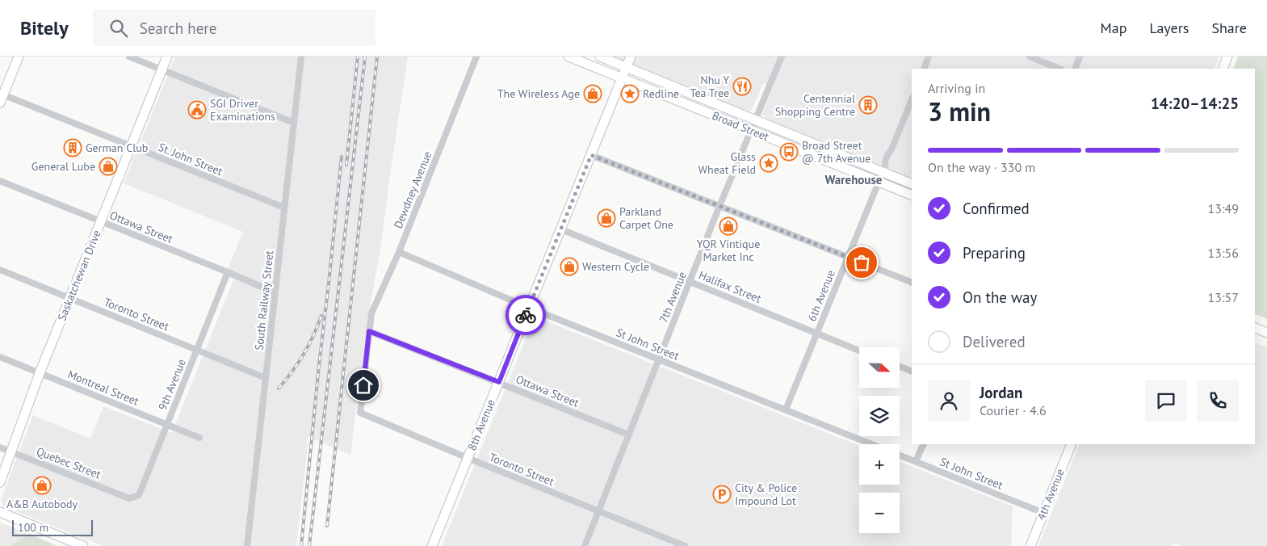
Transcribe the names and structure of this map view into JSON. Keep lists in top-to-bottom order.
{
  "streets": {
    "main road": [
      "Broad Street",
      "Saskatchewan Drive",
      "8th Avenue",
      "4th Avenue"
    ],
    "street": [
      "St. John Street",
      "Dewdney Avenue",
      "Ottawa Street",
      "Halifax Street",
      "6th Avenue",
      "7th Avenue",
      "South Railway Street",
      "Toronto Street",
      "St John Street",
      "9th Avenue",
      "Montreal Street",
      "Quebec Street"
    ]
  },
  "crossings": [
    ["Broad Street", "6th Avenue"],
    ["Broad Street", "7th Avenue"],
    ["Broad Street", "8th Avenue"],
    ["St. John Street", "Saskatchewan Drive"],
    ["St. John Street", "South Railway Street"],
    ["Dewdney Avenue", "Ottawa Street"],
    ["Dewdney Avenue", "Toronto Street"],
    ["Dewdney Avenue", "St John Street"],
    ["Ottawa Street", "Saskatchewan Drive"],
    ["Ottawa Street", "7th Avenue"],
    ["Ottawa Street", "South Railway Street"],
    ["Ottawa Street", "Toronto Street"],
    ["Ottawa Street", "9th Avenue"],
    ["Ottawa Street", "8th Avenue"],
    ["Saskatchewan Drive", "Toronto Street"],
    ["Saskatchewan Drive", "Montreal Street"],
    ["Saskatchewan Drive", "Quebec Street"],
    ["Halifax Street", "6th Avenue"],
    ["Halifax Street", "7th Avenue"],
    ["Halifax Street", "8th Avenue"],
    ["6th Avenue", "St John Street"],
    ["7th Avenue", "Toronto Street"],
    ["7th Avenue", "St John Street"],
    ["South Railway Street", "Toronto Street"],
    ["Toronto Street", "9th Avenue"],
    ["Toronto Street", "8th Avenue"],
    ["St John Street", "8th Avenue"],
    ["St John Street", "4th Avenue"],
    ["9th Avenue", "Montreal Street"],
    ["9th Avenue", "Quebec Street"]
  ],
  "districts": ["Warehouse"],
  "places": {
    "restaurant": ["Nhu Y Tea Tree"],
    "shop": [
      "The Wireless Age",
      "General Lube",
      "Parkland Carpet One",
      "YQR Vintique Market Inc",
      "Western Cycle",
      "A&B Autobody"
    ],
    "place": ["Redline", "Glass Wheat Field"],
    "building": ["Centennial Shopping Centre", "German Club"],
    "public building": ["SGI Driver Examinations"],
    "bus stop": ["Broad Street @ 7th Avenue"],
    "parking": ["City & Police Impound Lot"]
  },
  "scale_bar": "100 m",
  "north": "right",
  "page": {
    "header": "Bitely",
    "search": "Search here",
    "nav": ["Map", "Layers", "Share"],
    "heading": ["3 min", "Arriving in", "14:20–14:25"],
    "panel": ["Jordan", "Courier · 4.6"],
    "bar": "On the way · 330 m",
    "list": [
      ["Confirmed", "13:49"],
      ["Preparing", "13:56"],
      ["On the way", "13:57"],
      "Delivered"
    ],
    "map_buttons": ["+", "−"],
    "scale": "100 m"
  }
}
